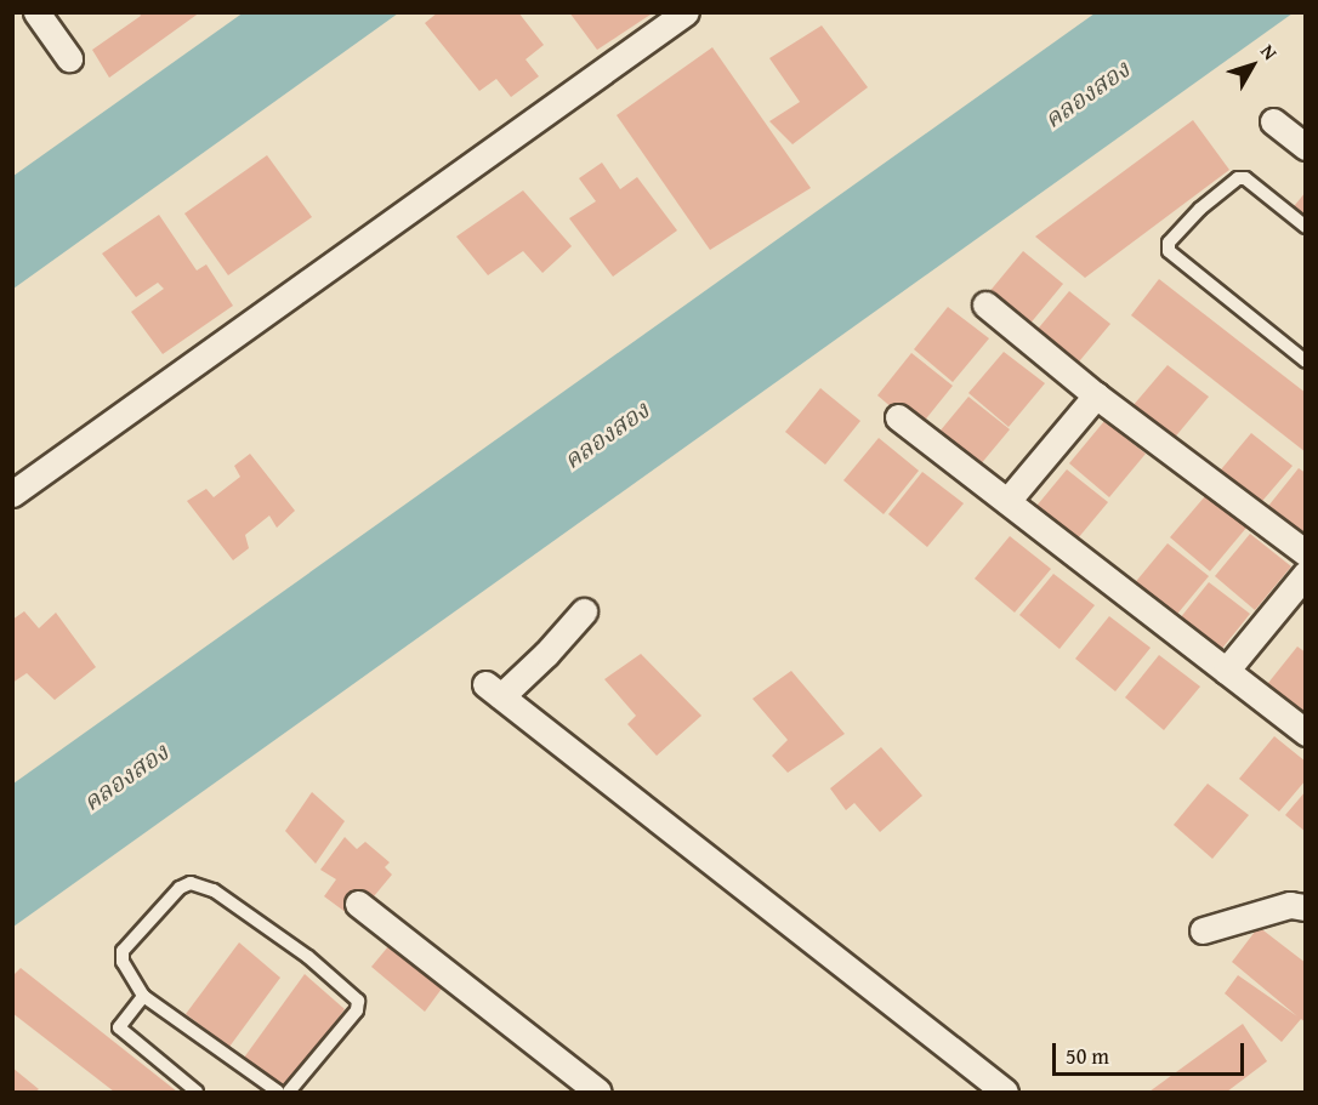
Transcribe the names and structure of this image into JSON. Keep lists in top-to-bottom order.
{
  "water": ["คลองสอง"],
  "scale_bar": "50 m",
  "north": "top right"
}
